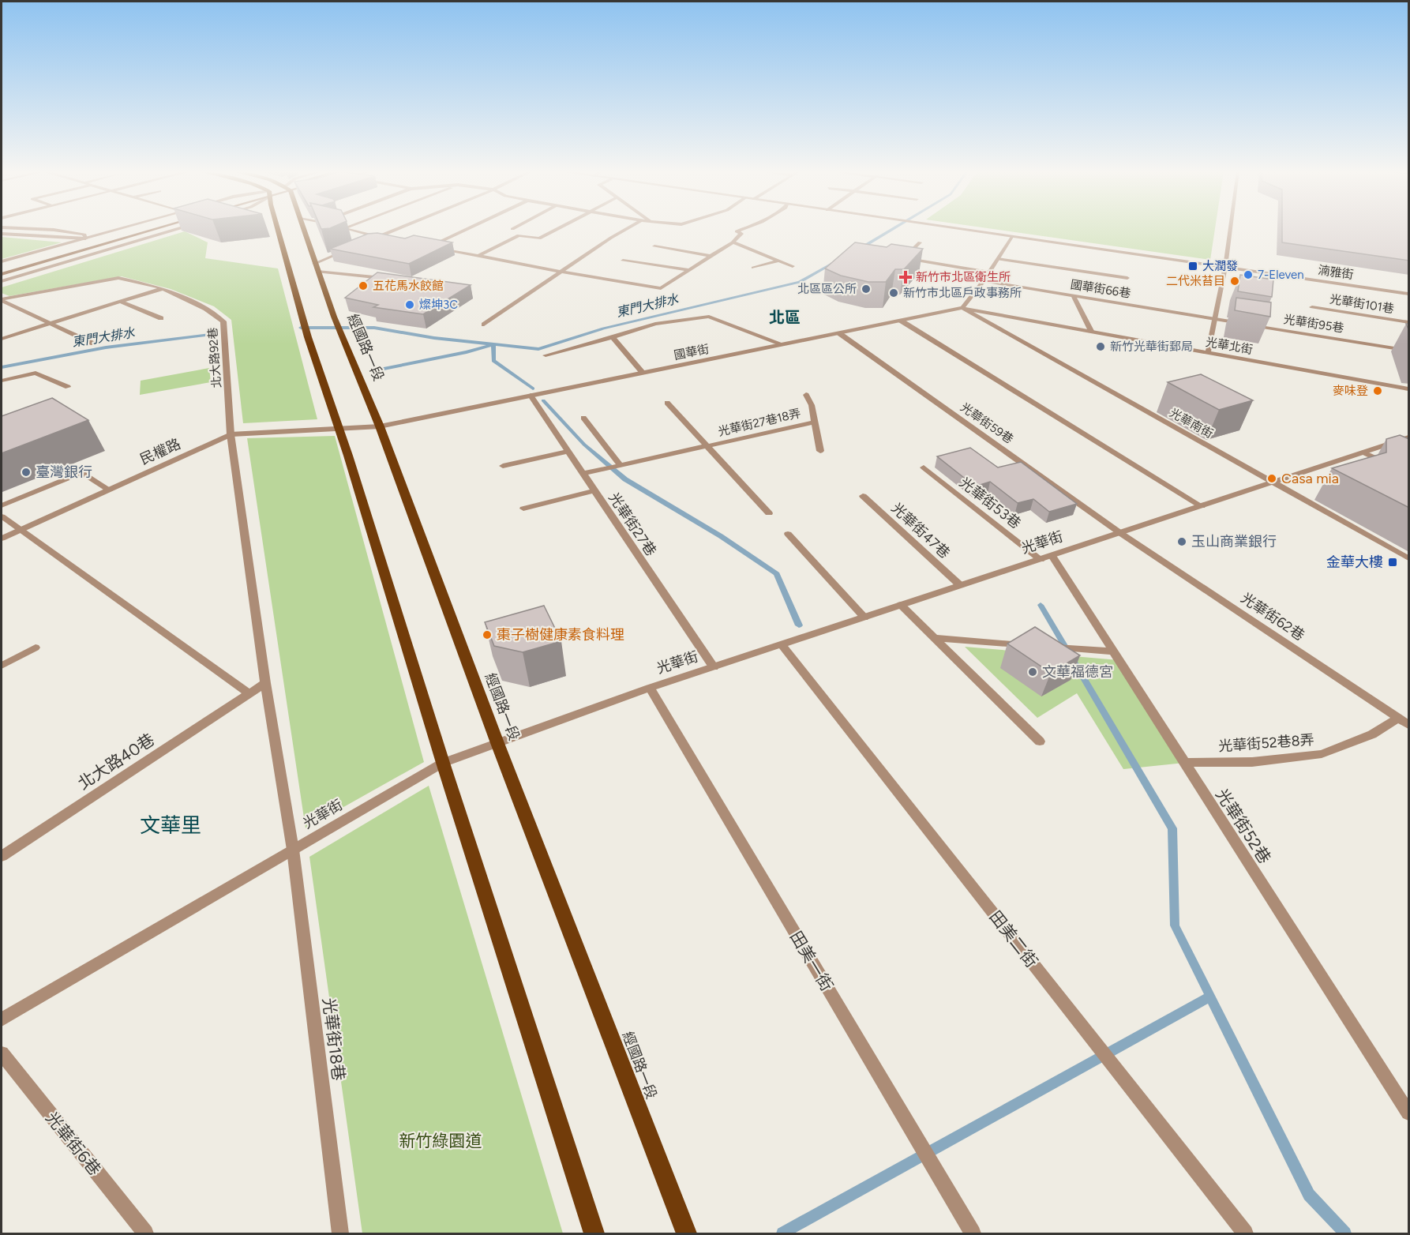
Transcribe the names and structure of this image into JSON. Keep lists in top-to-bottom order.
{
  "streets": {
    "main road": ["經國路一段"],
    "street": [
      "湳雅街",
      "國華街66巷",
      "光華街101巷",
      "光華街95巷",
      "光華北街",
      "國華街",
      "北大路92巷",
      "光華街27巷18弄",
      "光華街59巷",
      "光華南街",
      "民權路",
      "光華街53巷",
      "光華街27巷",
      "光華街47巷",
      "光華街",
      "光華街62巷",
      "光華街52巷8弄",
      "北大路40巷",
      "光華街52巷",
      "田美二街",
      "田美一街",
      "光華街18巷",
      "光華街6巷"
    ]
  },
  "crossings": [
    ["國華街66巷", "光華街95巷"],
    ["光華北街", "國華街"],
    ["光華北街", "光華南街"],
    ["經國路一段", "國華街"],
    ["經國路一段", "光華街"],
    ["國華街", "光華街59巷"],
    ["國華街", "光華南街"],
    ["國華街", "民權路"],
    ["國華街", "光華街27巷"],
    ["北大路92巷", "民權路"],
    ["北大路92巷", "光華街18巷"],
    ["光華街27巷18弄", "光華街27巷"],
    ["光華街59巷", "光華街"],
    ["光華街59巷", "光華街62巷"],
    ["光華南街", "光華街"],
    ["民權路", "光華街18巷"],
    ["光華街53巷", "光華街"],
    ["光華街53巷", "光華街52巷"],
    ["光華街27巷", "光華街"],
    ["光華街47巷", "光華街"],
    ["光華街", "光華街62巷"],
    ["光華街", "光華街52巷"],
    ["光華街", "田美二街"],
    ["光華街", "田美一街"],
    ["光華街", "光華街18巷"],
    ["光華街62巷", "光華街52巷8弄"],
    ["光華街52巷8弄", "光華街52巷"],
    ["北大路40巷", "光華街18巷"]
  ],
  "districts": ["北區", "文華里"],
  "water": ["東門大排水"],
  "parks": ["新竹綠園道"],
  "places": {
    "transit": ["大潤發", "金華大樓"],
    "other": [
      "7-Eleven",
      "二代米苔目",
      "五花馬水餃館",
      "北區區公所",
      "新竹市北區戶政事務所",
      "燦坤3C",
      "新竹光華街郵局",
      "麥味登",
      "臺灣銀行",
      "Casa mia",
      "玉山商業銀行",
      "棗子樹健康素食料理",
      "文華福德宮"
    ],
    "health": ["新竹市北區衛生所"]
  }
}
